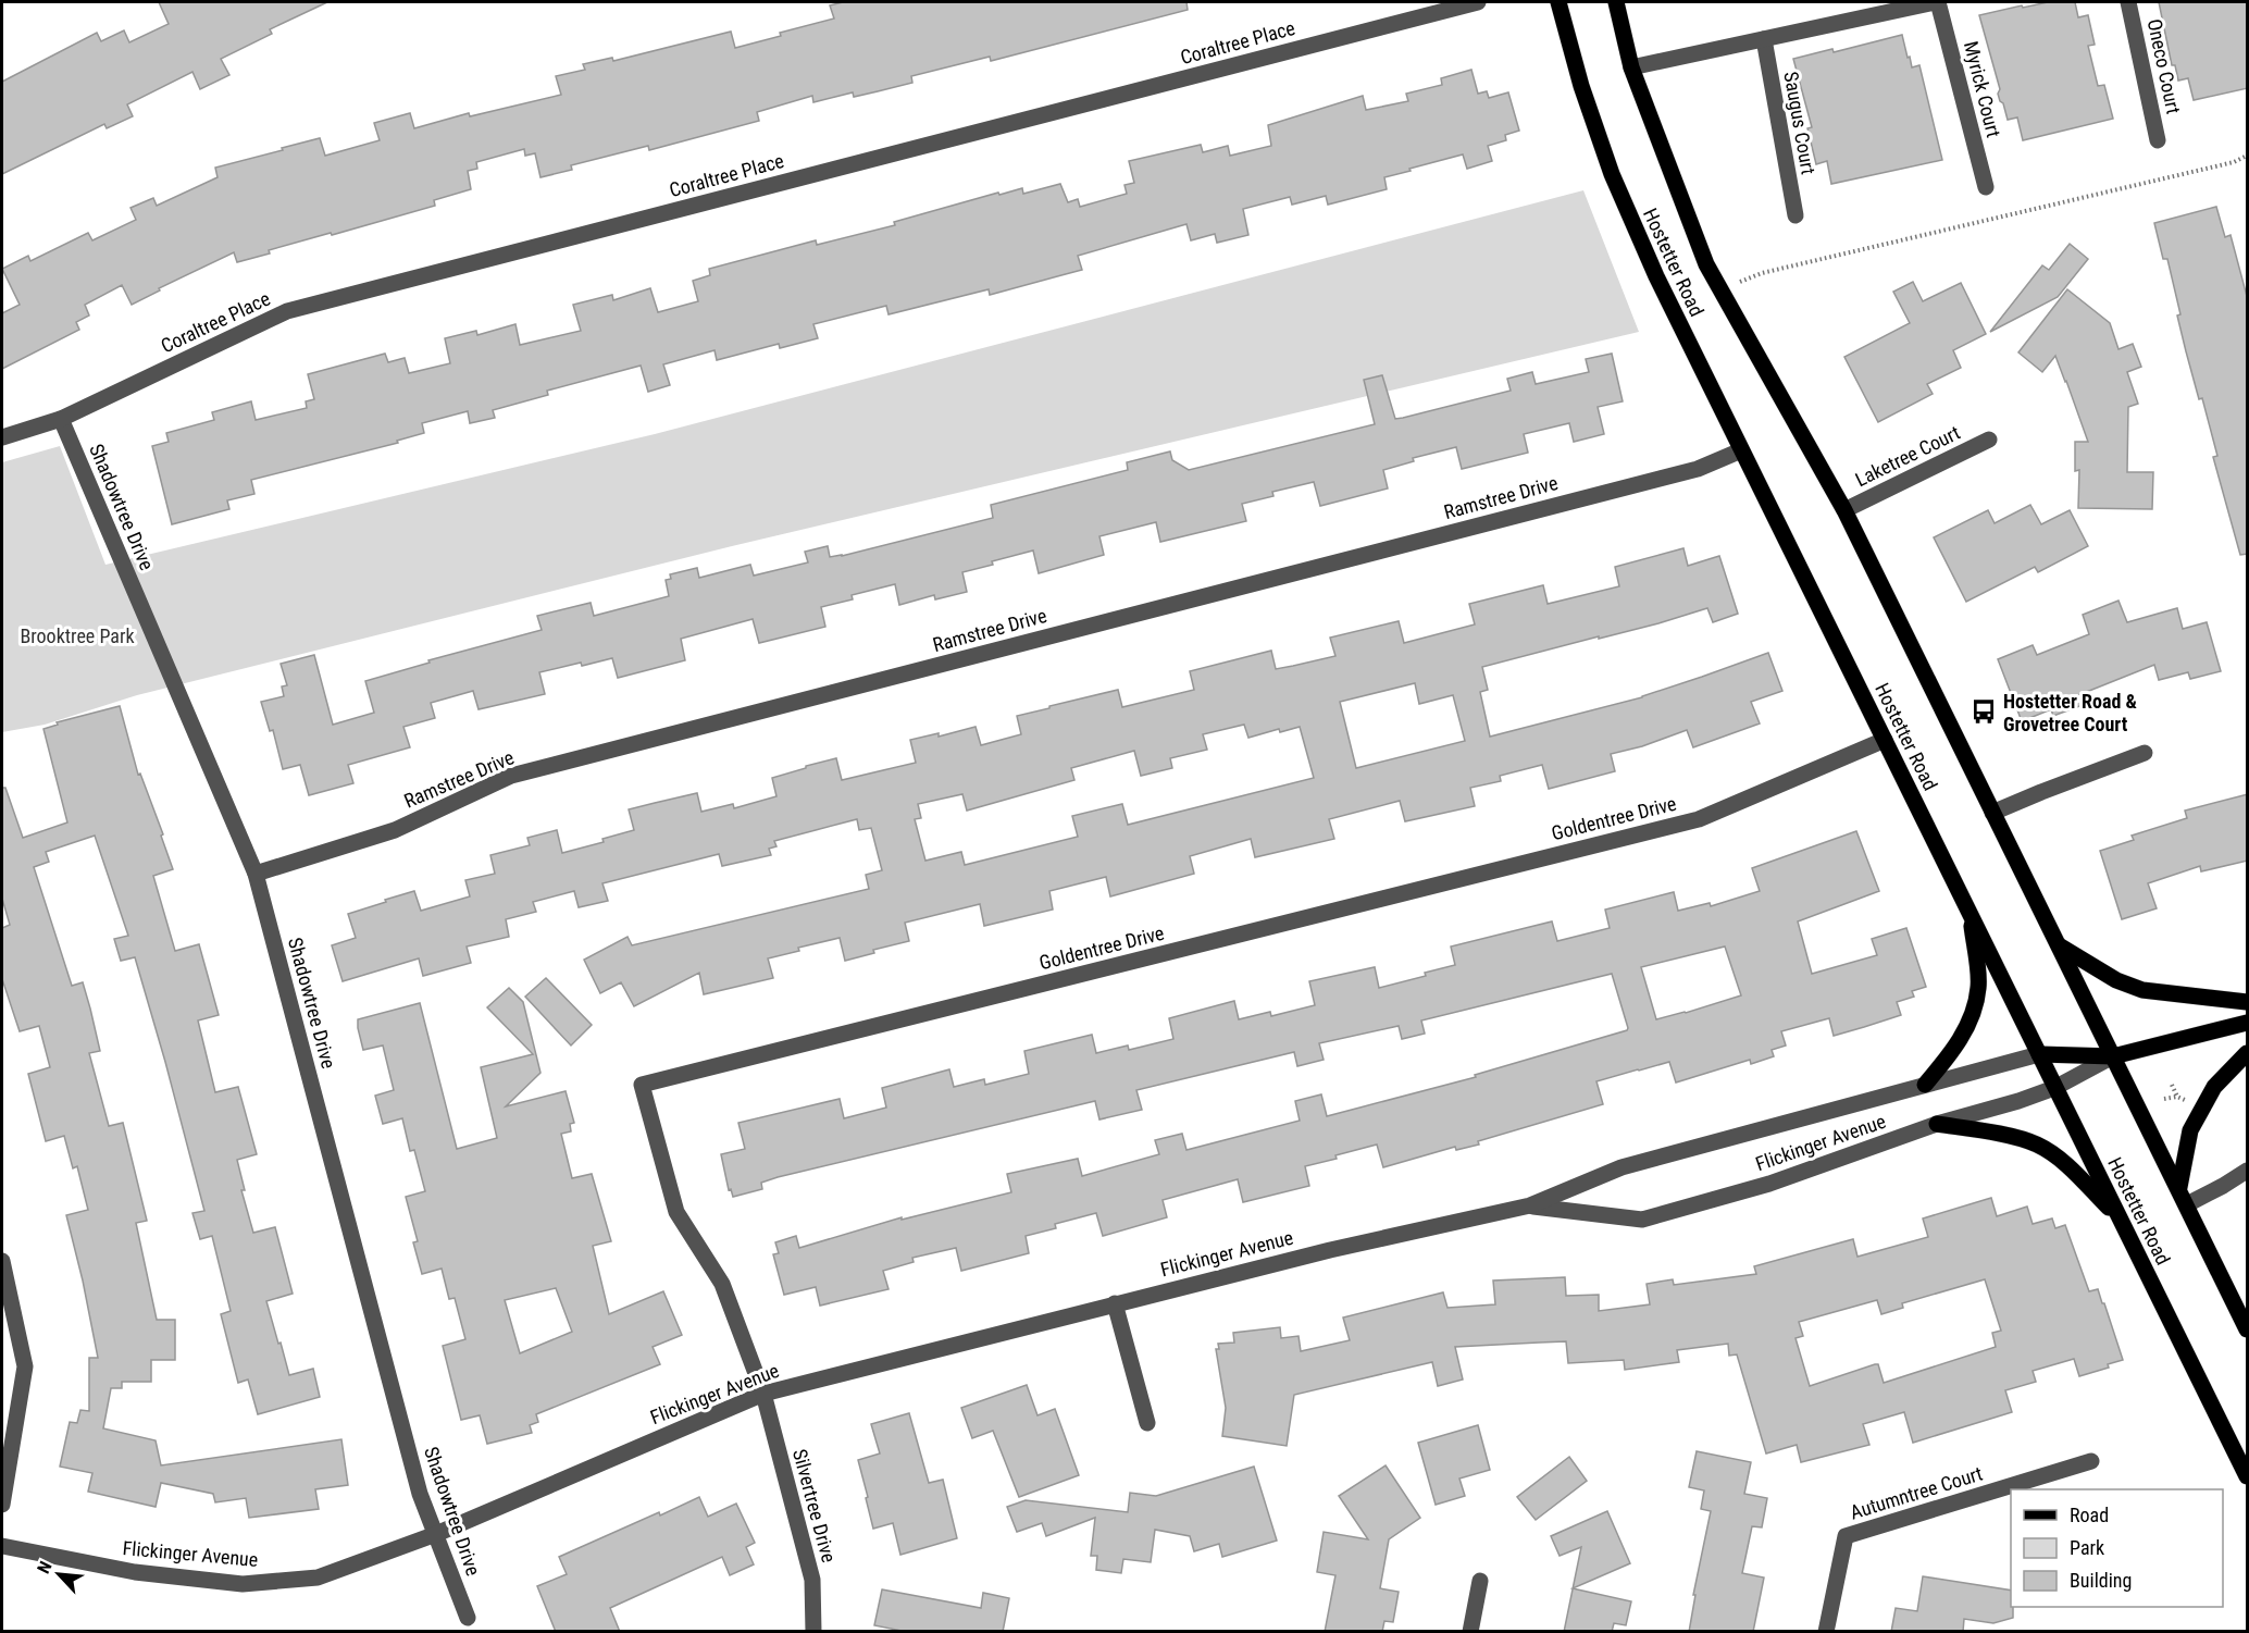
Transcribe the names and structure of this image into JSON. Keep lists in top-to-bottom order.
{
  "streets": {
    "main road": ["Hostetter Road", "Flickinger Avenue"],
    "street": [
      "Coraltree Place",
      "Oneco Court",
      "Myrick Court",
      "Saugus Court",
      "Laketree Court",
      "Ramstree Drive",
      "Shadowtree Drive",
      "Goldentree Drive",
      "Autumntree Court",
      "Silvertree Drive"
    ]
  },
  "crossings": [
    ["Coraltree Place", "Shadowtree Drive"],
    ["Hostetter Road", "Laketree Court"],
    ["Hostetter Road", "Ramstree Drive"],
    ["Hostetter Road", "Goldentree Drive"],
    ["Hostetter Road", "Flickinger Avenue"],
    ["Ramstree Drive", "Shadowtree Drive"],
    ["Shadowtree Drive", "Flickinger Avenue"],
    ["Goldentree Drive", "Flickinger Avenue"],
    ["Goldentree Drive", "Silvertree Drive"],
    ["Flickinger Avenue", "Silvertree Drive"]
  ],
  "parks": ["Brooktree Park"],
  "places": {
    "bus stop": ["Hostetter Road & Grovetree Court"]
  },
  "legend": ["Road", "Park", "Building"],
  "north": "top left"
}
